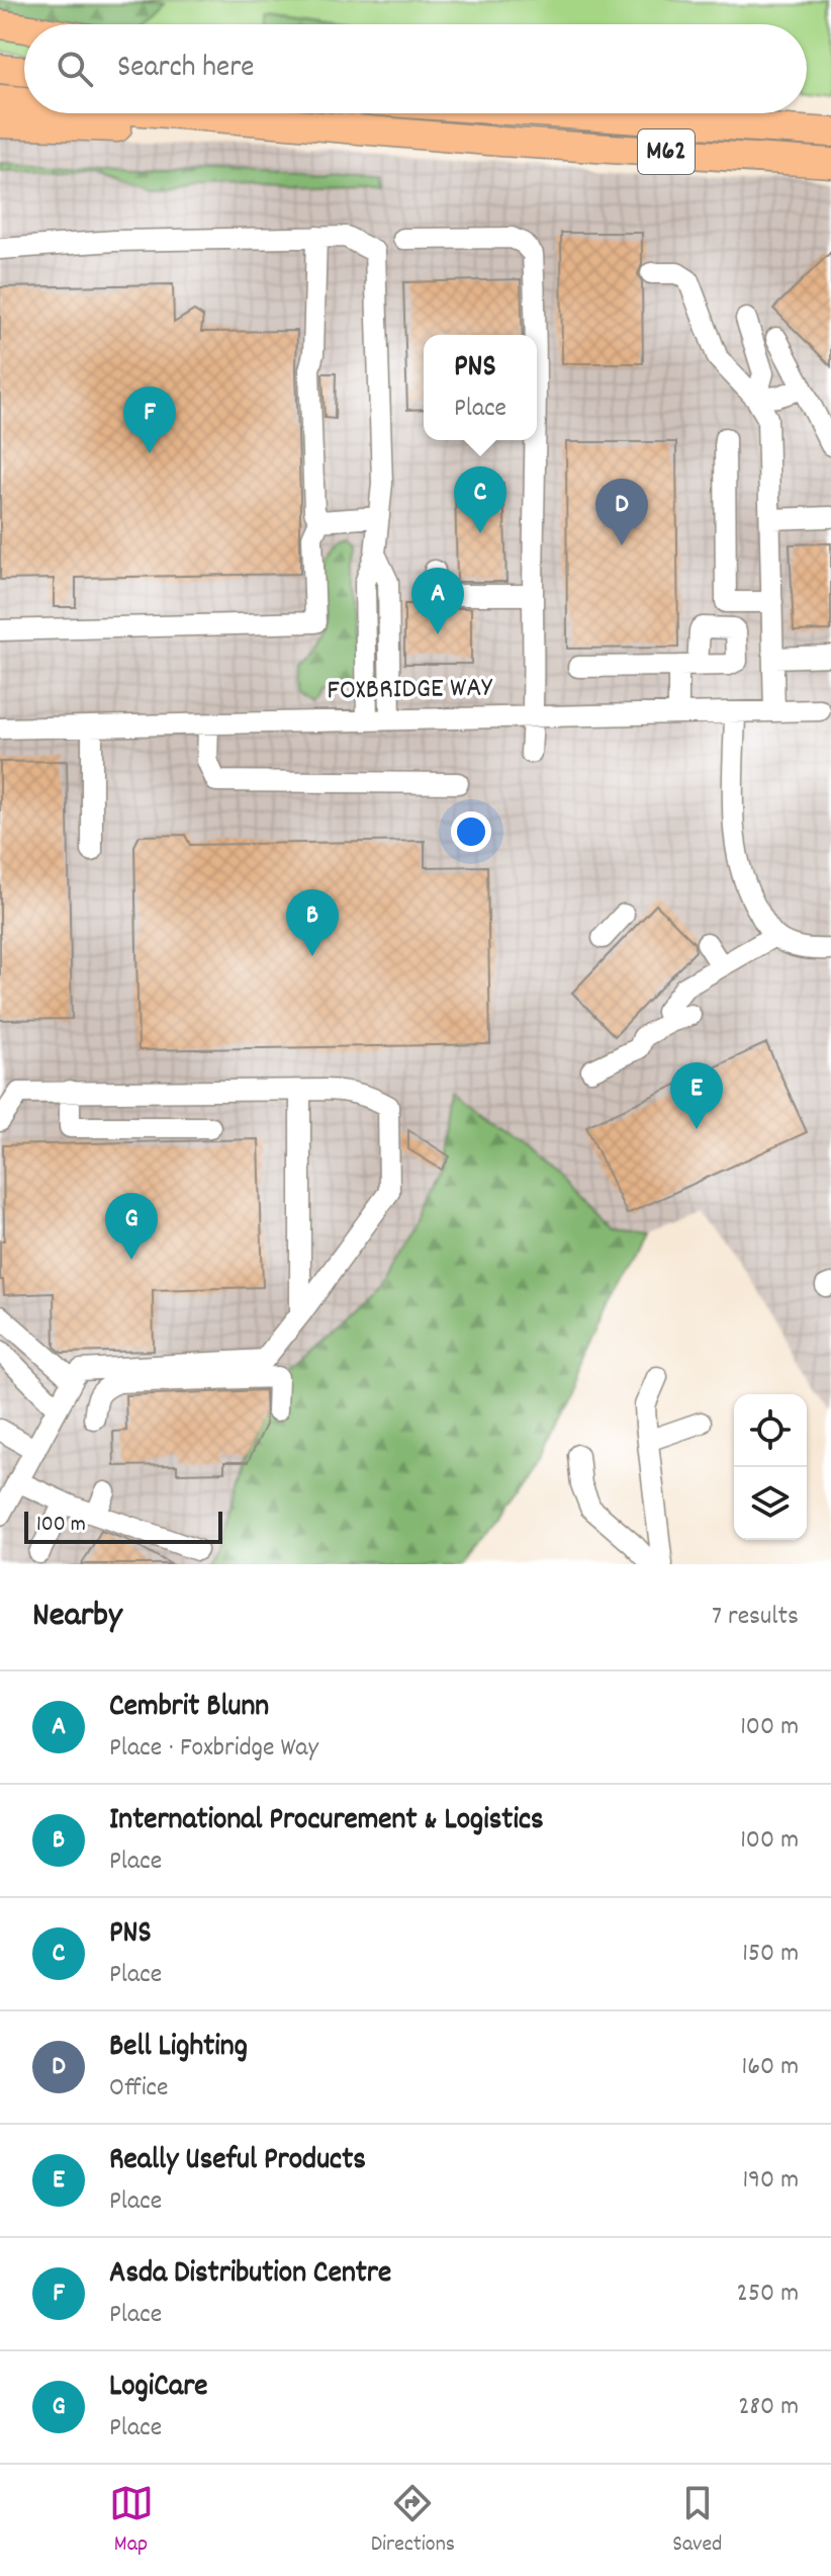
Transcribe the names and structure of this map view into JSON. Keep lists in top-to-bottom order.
{
  "streets": {
    "highway": ["M62"],
    "street": ["FOXBRIDGE WAY"]
  },
  "scale_bar": "100 m",
  "page": {
    "search": "Search here",
    "popup": ["PNS", "Place"],
    "pins": [
      "F",
      "C",
      "D",
      "A",
      "B",
      "E",
      "G"
    ],
    "scale": "100 m",
    "heading": ["Nearby", "7 results"],
    "list": [
      {
        "mark": "A",
        "name": "Cembrit Blunn",
        "note": "Place · Foxbridge Way",
        "value": "100 m"
      },
      {
        "mark": "B",
        "name": "International Procurement & Logistics",
        "note": "Place",
        "value": "100 m"
      },
      {
        "mark": "C",
        "name": "PNS",
        "note": "Place",
        "value": "150 m"
      },
      {
        "mark": "D",
        "name": "Bell Lighting",
        "note": "Office",
        "value": "160 m"
      },
      {
        "mark": "E",
        "name": "Really Useful Products",
        "note": "Place",
        "value": "190 m"
      },
      {
        "mark": "F",
        "name": "Asda Distribution Centre",
        "note": "Place",
        "value": "250 m"
      },
      {
        "mark": "G",
        "name": "LogiCare",
        "note": "Place",
        "value": "280 m"
      }
    ],
    "nav": ["Map", "Directions", "Saved"]
  }
}
